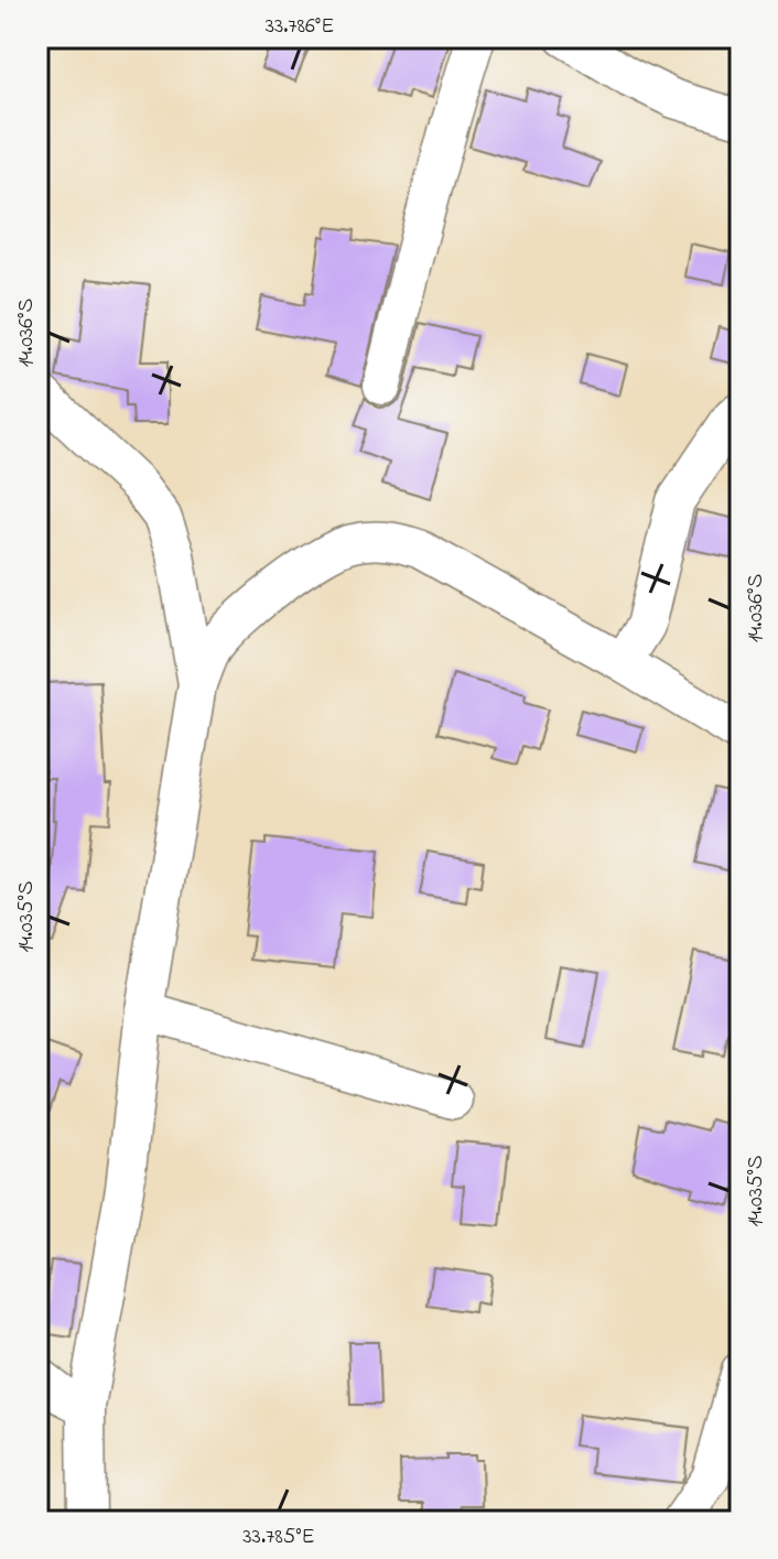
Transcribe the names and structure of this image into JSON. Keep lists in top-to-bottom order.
{
  "coordinates": [
    "33.786°E",
    "14.036°S",
    "14.035°S",
    "33.785°E"
  ]
}
